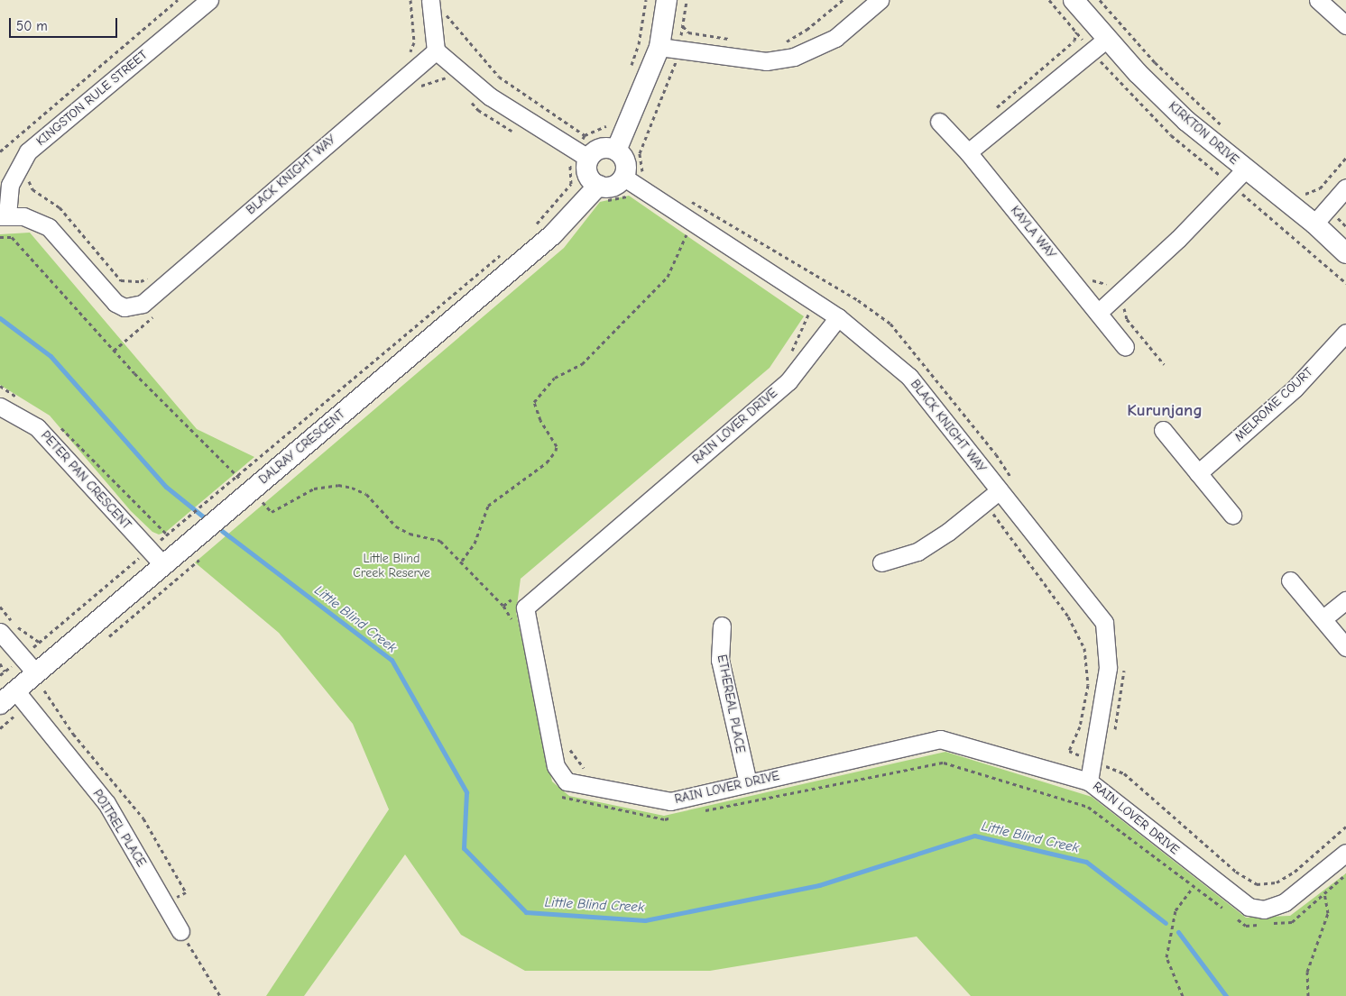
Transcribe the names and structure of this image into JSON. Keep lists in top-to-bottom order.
{
  "streets": {
    "street": [
      "KINGSTON RULE STREET",
      "KIRKTON DRIVE",
      "BLACK KNIGHT WAY",
      "KAYLA WAY",
      "MELROME COURT",
      "RAIN LOVER DRIVE",
      "DALRAY CRESCENT",
      "PETER PAN CRESCENT",
      "ETHEREAL PLACE",
      "POITREL PLACE"
    ]
  },
  "crossings": [
    ["KINGSTON RULE STREET", "BLACK KNIGHT WAY"],
    ["BLACK KNIGHT WAY", "RAIN LOVER DRIVE"],
    ["RAIN LOVER DRIVE", "ETHEREAL PLACE"],
    ["DALRAY CRESCENT", "PETER PAN CRESCENT"],
    ["DALRAY CRESCENT", "POITREL PLACE"]
  ],
  "districts": ["Kurunjang"],
  "water": ["Little Blind Creek"],
  "parks": ["Little Blind Creek Reserve"],
  "scale_bar": "50 m"
}
